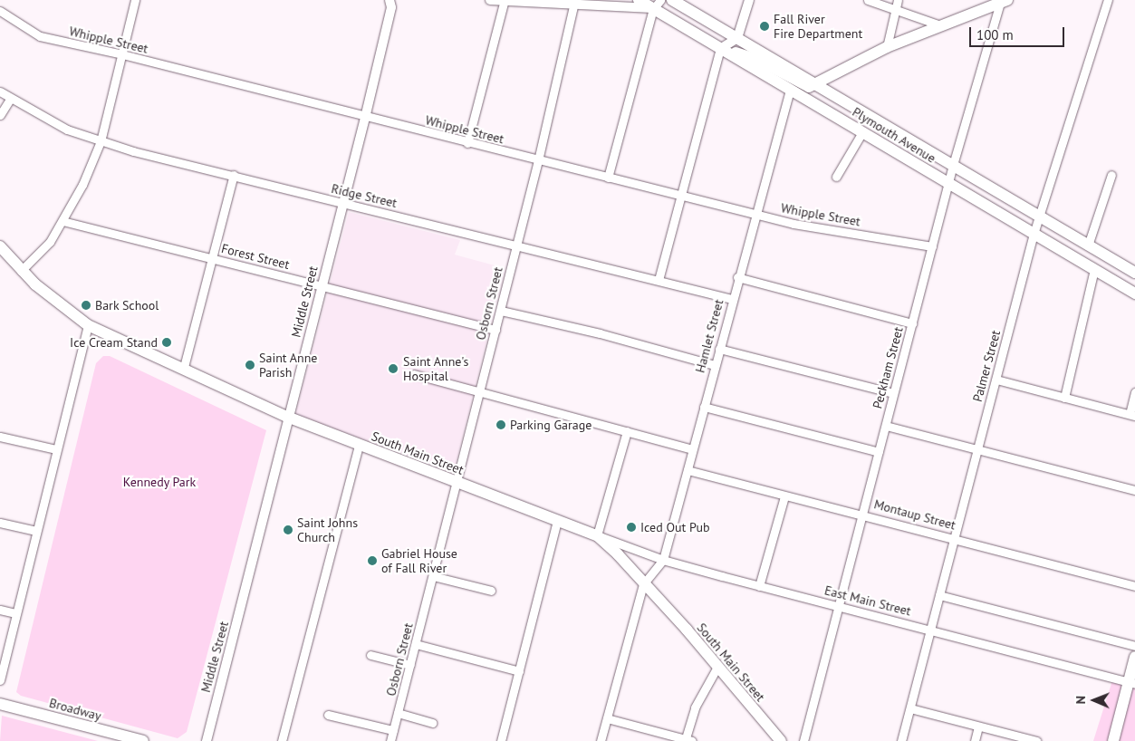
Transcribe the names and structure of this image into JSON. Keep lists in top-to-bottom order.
{
  "streets": {
    "main road": ["Plymouth Avenue", "South Main Street", "Broadway"],
    "street": [
      "Whipple Street",
      "Ridge Street",
      "Forest Street",
      "Middle Street",
      "Osborn Street",
      "Hamlet Street",
      "Palmer Street",
      "Peckham Street",
      "Montaup Street",
      "East Main Street"
    ]
  },
  "crossings": [
    ["Whipple Street", "Middle Street"],
    ["Whipple Street", "Osborn Street"],
    ["Whipple Street", "Hamlet Street"],
    ["Whipple Street", "Peckham Street"],
    ["Plymouth Avenue", "Hamlet Street"],
    ["Plymouth Avenue", "Palmer Street"],
    ["Plymouth Avenue", "Peckham Street"],
    ["Ridge Street", "Middle Street"],
    ["Ridge Street", "Osborn Street"],
    ["Ridge Street", "Hamlet Street"],
    ["Forest Street", "Middle Street"],
    ["Forest Street", "Osborn Street"],
    ["Middle Street", "South Main Street"],
    ["Osborn Street", "South Main Street"],
    ["Hamlet Street", "South Main Street"],
    ["Hamlet Street", "Montaup Street"],
    ["Hamlet Street", "East Main Street"],
    ["Palmer Street", "Montaup Street"],
    ["Palmer Street", "East Main Street"],
    ["Peckham Street", "Montaup Street"],
    ["Peckham Street", "East Main Street"],
    ["South Main Street", "East Main Street"]
  ],
  "parks": ["Kennedy Park"],
  "places": [
    "Fall River Fire Department",
    "Bark School",
    "Ice Cream Stand",
    "Saint Anne Parish",
    "Saint Anne's Hospital",
    "Parking Garage",
    "Iced Out Pub",
    "Saint Johns Church",
    "Gabriel House of Fall River"
  ],
  "scale_bar": "100 m",
  "north": "left"
}
